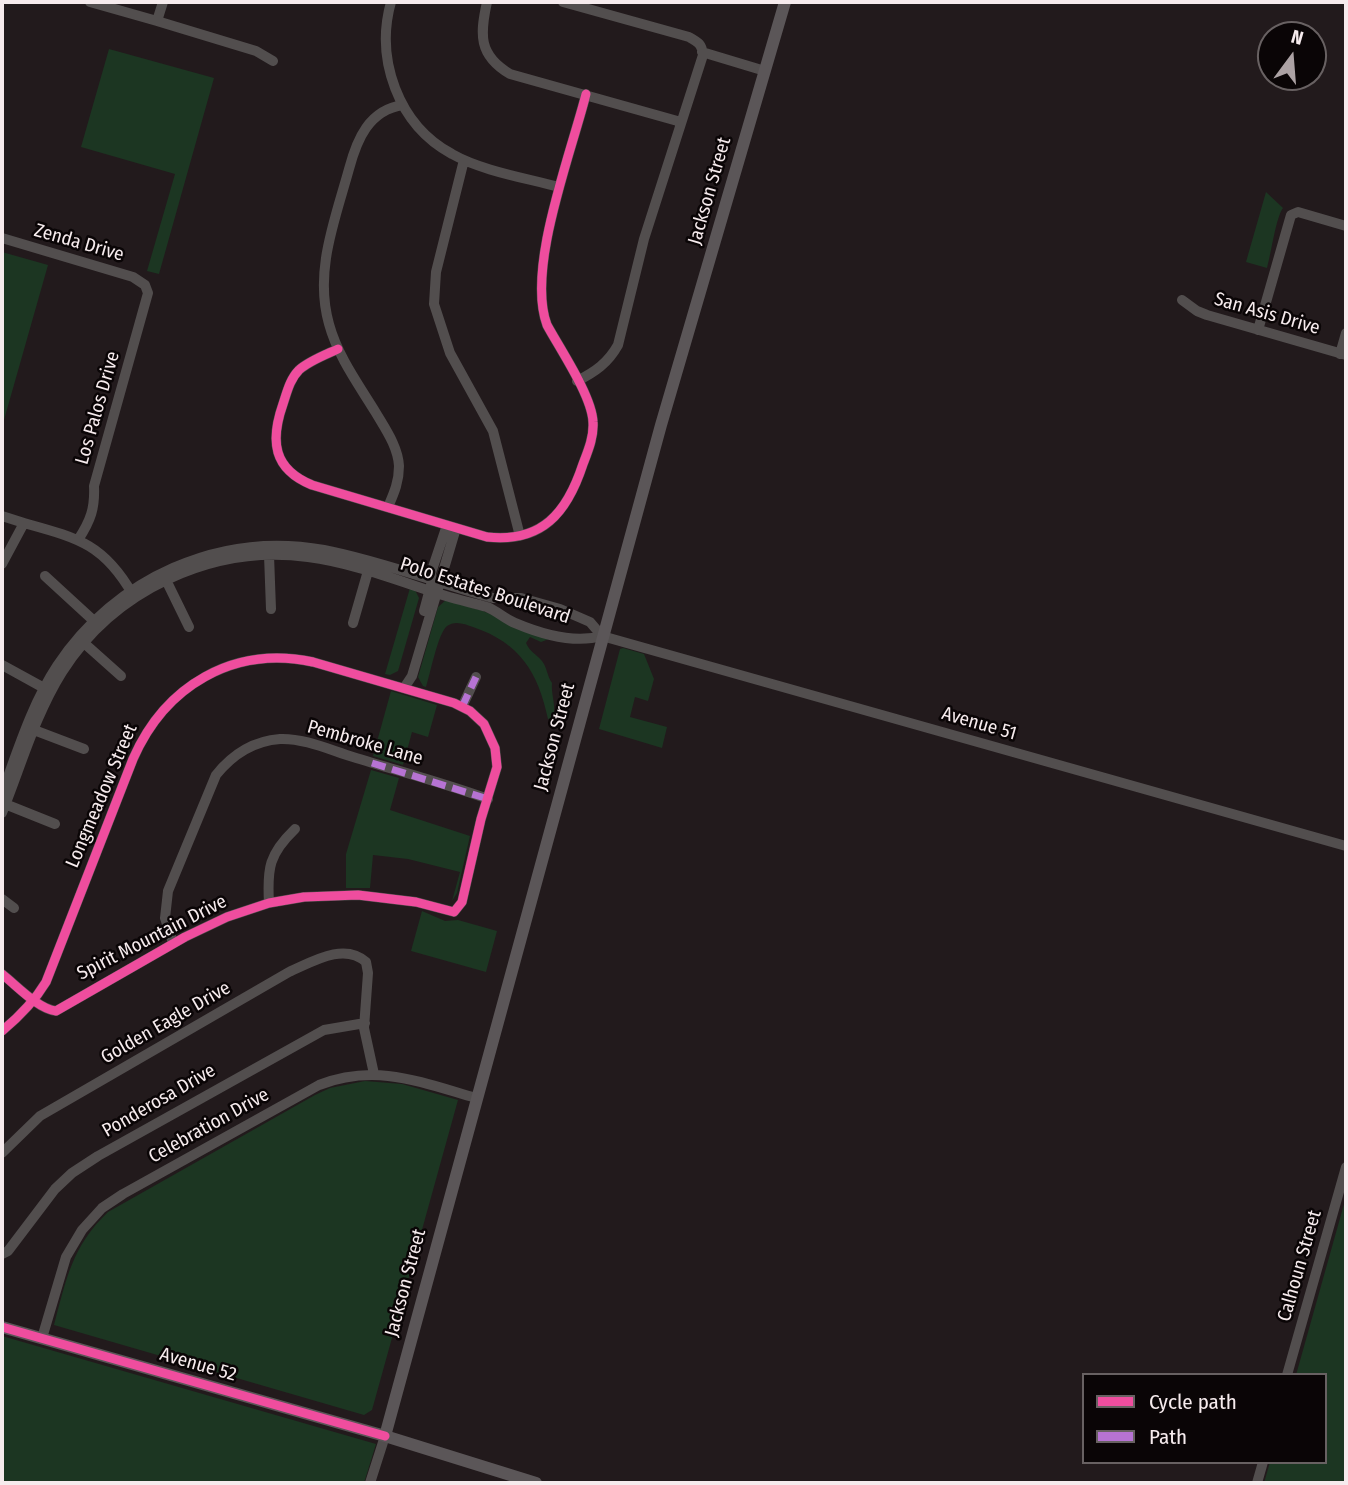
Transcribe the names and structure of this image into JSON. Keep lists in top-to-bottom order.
{
  "streets": {
    "main road": ["Jackson Street", "Avenue 52"],
    "street": [
      "Zenda Drive",
      "San Asis Drive",
      "Los Palos Drive",
      "Polo Estates Boulevard",
      "Avenue 51",
      "Pembroke Lane",
      "Longmeadow Street",
      "Spirit Mountain Drive",
      "Golden Eagle Drive",
      "Ponderosa Drive",
      "Celebration Drive",
      "Calhoun Street"
    ]
  },
  "crossings": [
    ["Jackson Street", "Polo Estates Boulevard"],
    ["Jackson Street", "Avenue 51"],
    ["Jackson Street", "Celebration Drive"],
    ["Jackson Street", "Avenue 52"],
    ["Zenda Drive", "Los Palos Drive"],
    ["Polo Estates Boulevard", "Avenue 51"],
    ["Pembroke Lane", "Spirit Mountain Drive"],
    ["Longmeadow Street", "Spirit Mountain Drive"],
    ["Golden Eagle Drive", "Ponderosa Drive"],
    ["Celebration Drive", "Avenue 52"]
  ],
  "legend": ["Cycle path", "Path"],
  "north": "top"
}
